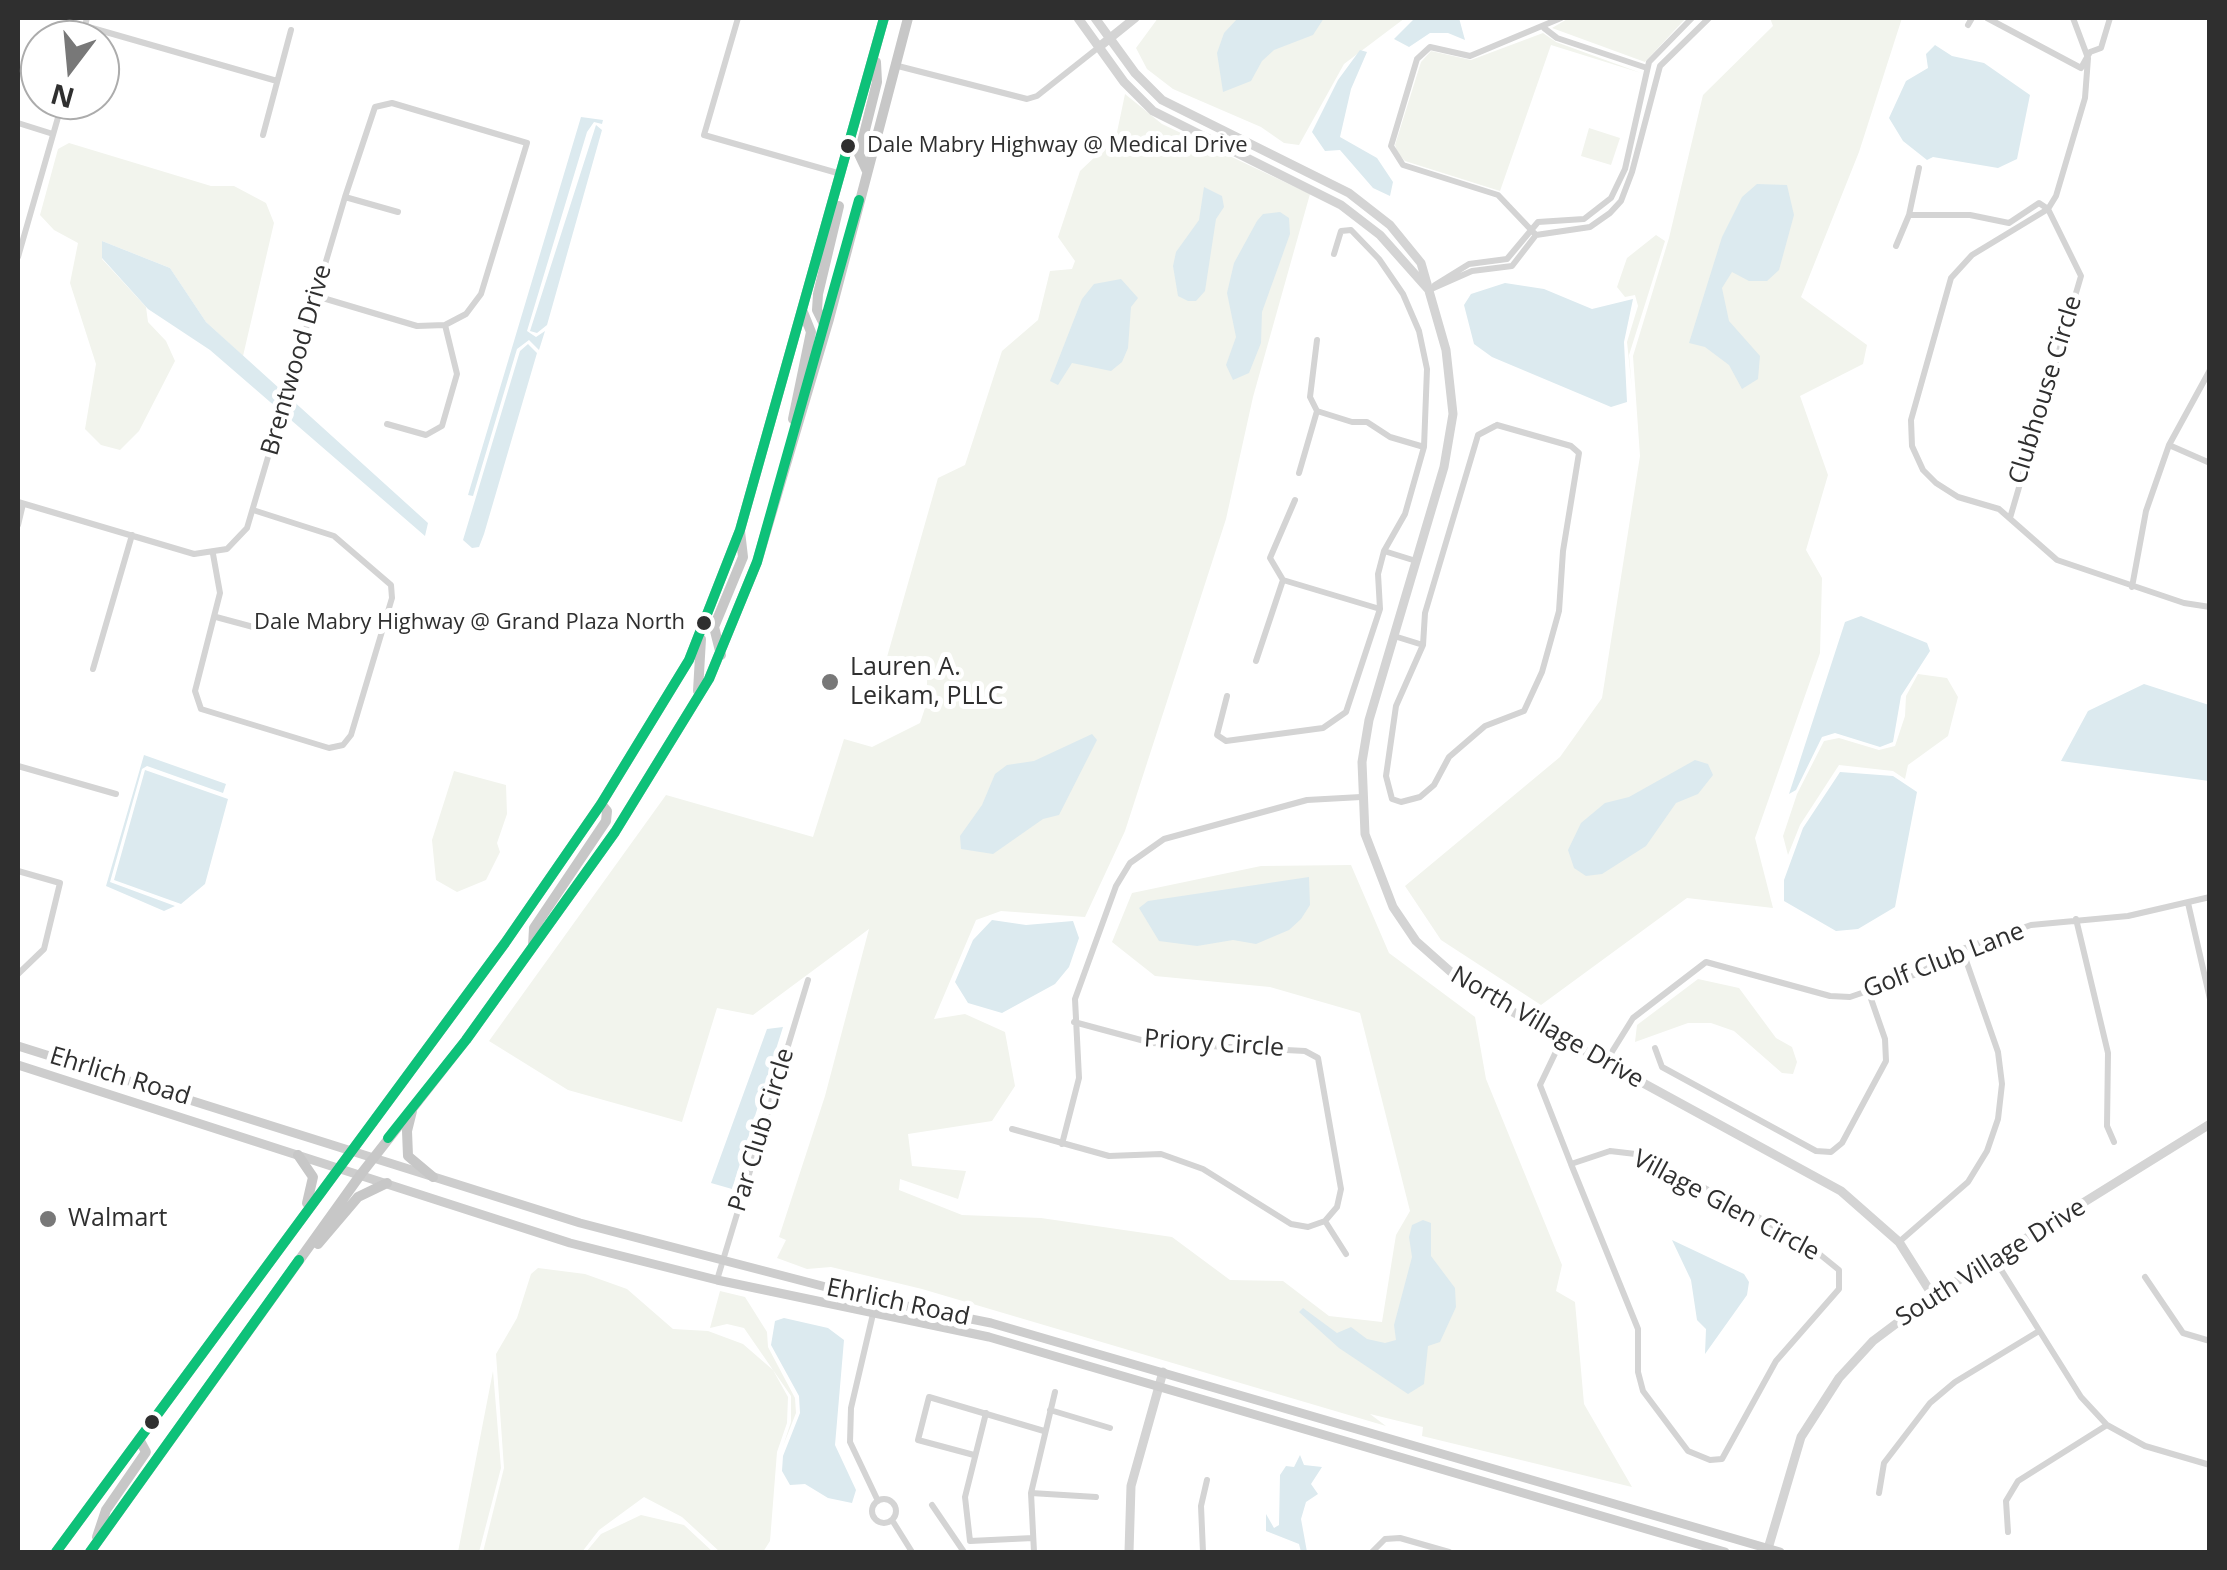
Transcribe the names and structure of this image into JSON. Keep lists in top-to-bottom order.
{
  "streets": {
    "main road": ["Ehrlich Road"],
    "street": [
      "Brentwood Drive",
      "Clubhouse Circle",
      "Golf Club Lane",
      "North Village Drive",
      "Priory Circle",
      "Par Club Circle",
      "Village Glen Circle",
      "South Village Drive"
    ]
  },
  "crossings": [
    ["Golf Club Lane", "North Village Drive"],
    ["North Village Drive", "Village Glen Circle"],
    ["North Village Drive", "South Village Drive"],
    ["Ehrlich Road", "Par Club Circle"],
    ["Ehrlich Road", "South Village Drive"]
  ],
  "places": [
    "Dale Mabry Highway @ Medical Drive",
    "Dale Mabry Highway @ Grand Plaza North",
    "Lauren A. Leikam, PLLC",
    "Walmart"
  ],
  "north": "bottom"
}
